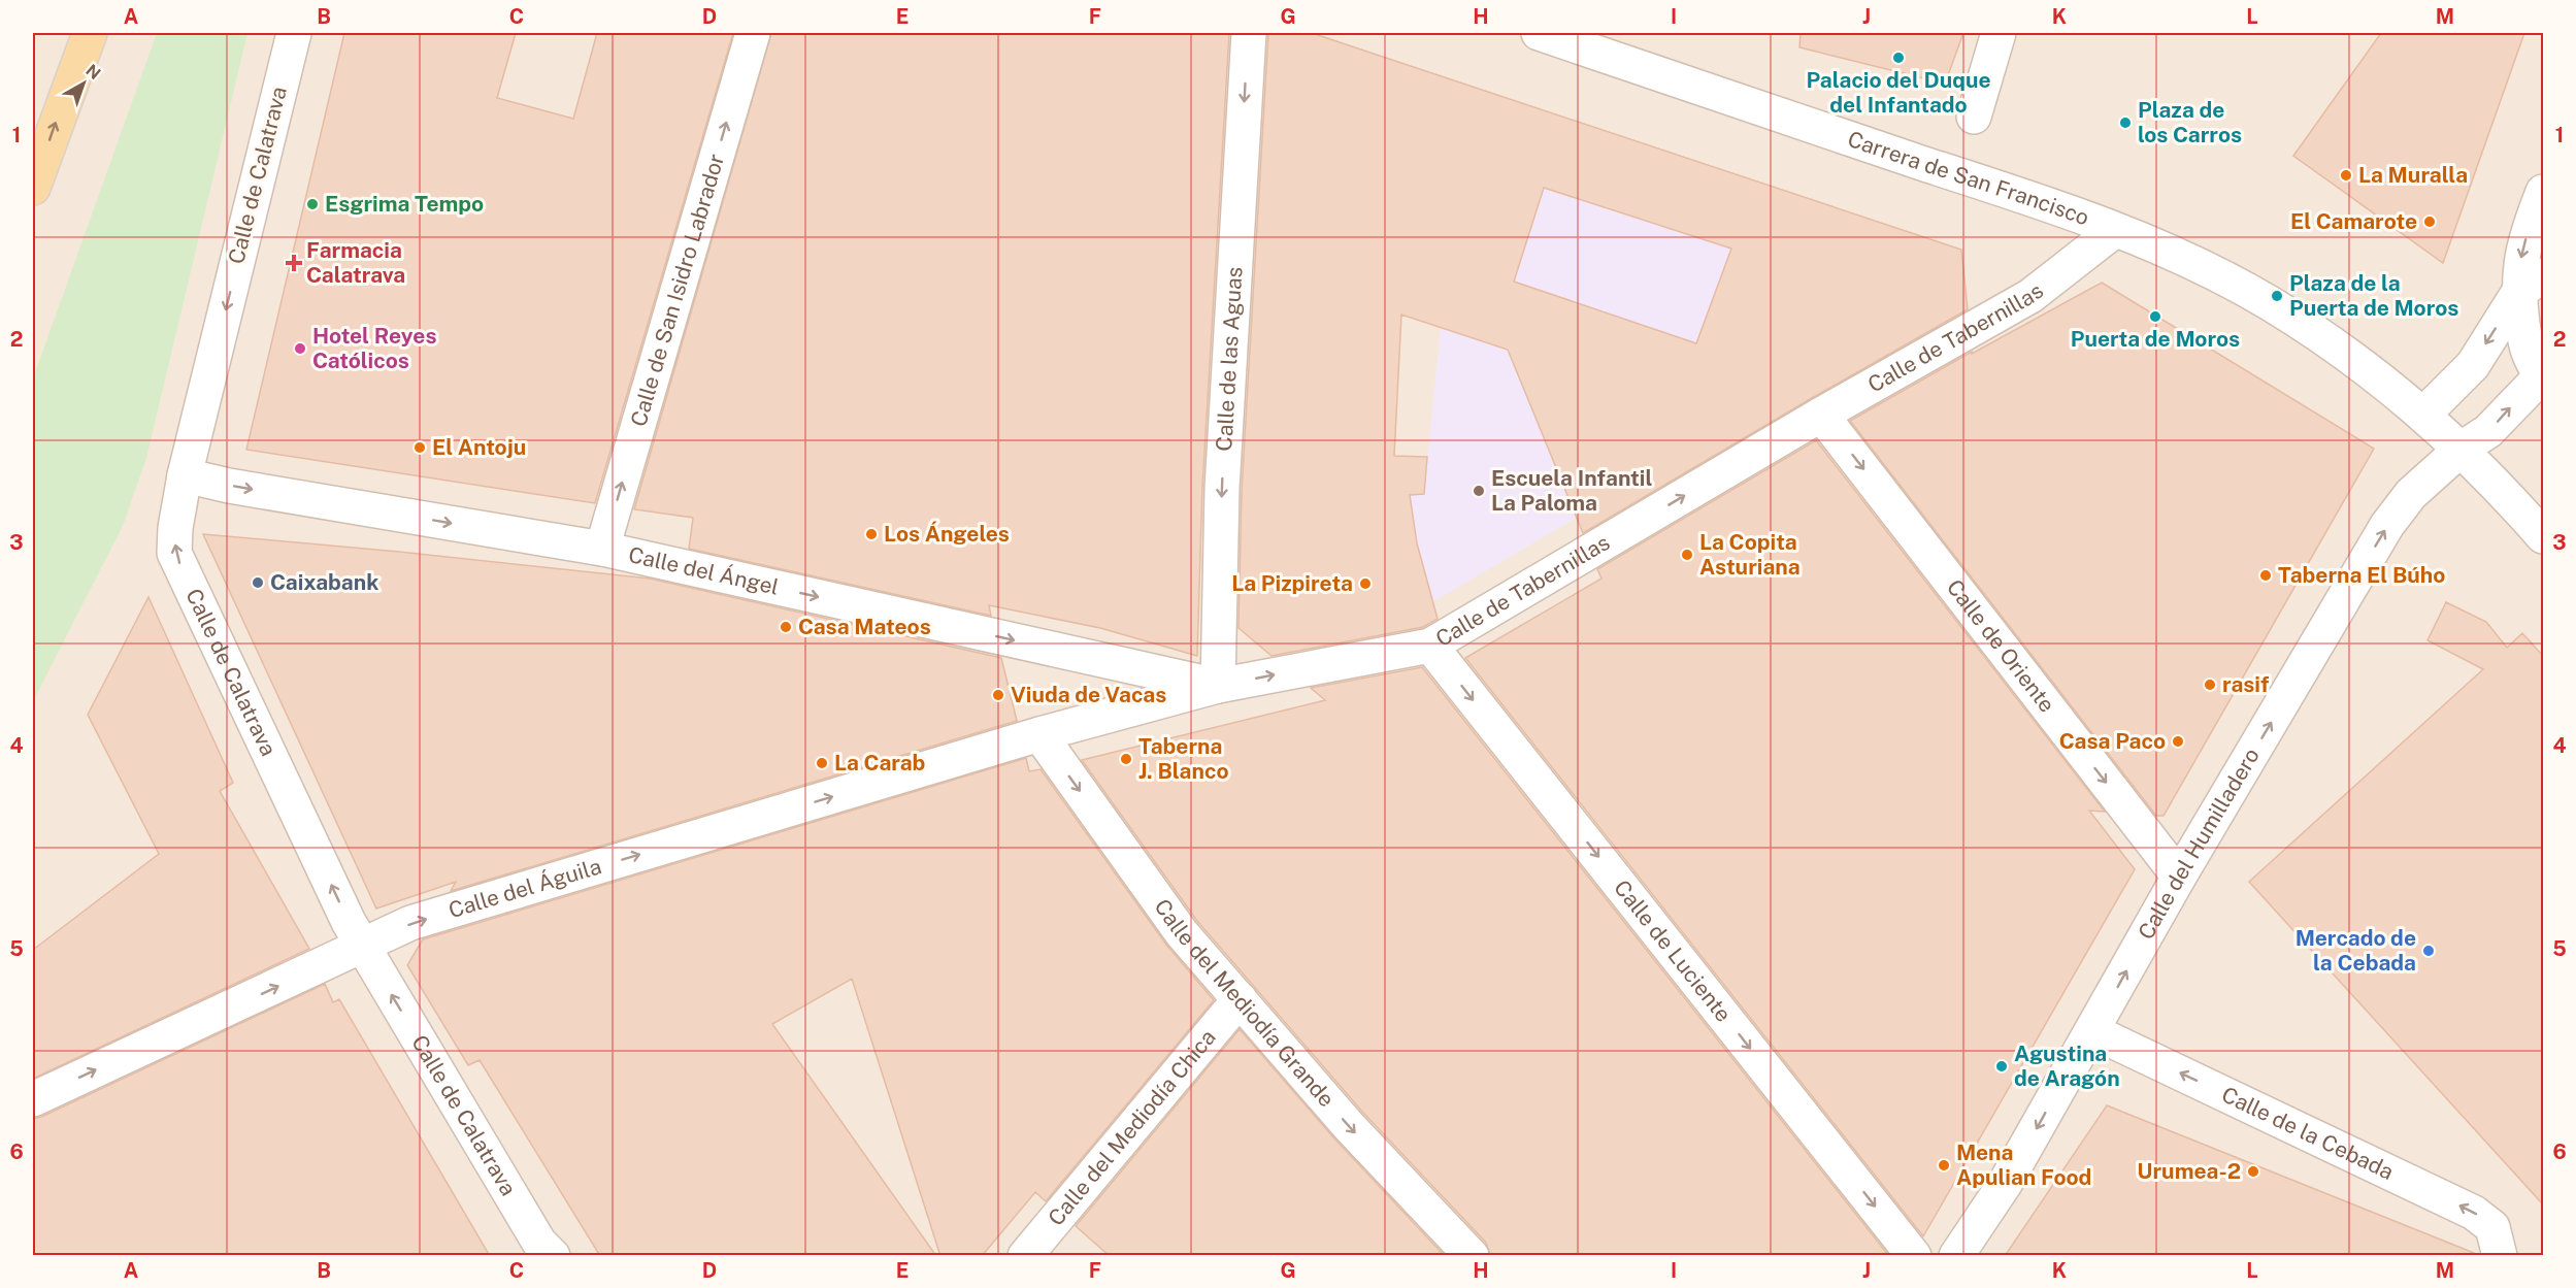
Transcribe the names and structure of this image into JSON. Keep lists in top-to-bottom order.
{
  "streets": {
    "street": [
      "Calle de Calatrava",
      "Carrera de San Francisco",
      "Calle de San Isidro Labrador",
      "Calle de Tabernillas",
      "Calle de las Aguas",
      "Calle del Ángel",
      "Calle de Oriente",
      "Calle del Humilladero",
      "Calle del Águila",
      "Calle de Luciente",
      "Calle del Mediodía Grande",
      "Calle del Mediodía Chica",
      "Calle de la Cebada"
    ]
  },
  "crossings": [
    ["Calle de Calatrava", "Calle del Ángel"],
    ["Calle de Calatrava", "Calle del Águila"],
    ["Carrera de San Francisco", "Calle de Tabernillas"],
    ["Calle de San Isidro Labrador", "Calle del Ángel"],
    ["Calle de Tabernillas", "Calle de las Aguas"],
    ["Calle de Tabernillas", "Calle del Ángel"],
    ["Calle de Tabernillas", "Calle de Oriente"],
    ["Calle de Tabernillas", "Calle del Águila"],
    ["Calle de Tabernillas", "Calle de Luciente"],
    ["Calle de Tabernillas", "Calle del Mediodía Grande"],
    ["Calle de las Aguas", "Calle del Ángel"],
    ["Calle de Oriente", "Calle del Humilladero"],
    ["Calle del Humilladero", "Calle de la Cebada"],
    ["Calle del Águila", "Calle del Mediodía Grande"],
    ["Calle del Mediodía Grande", "Calle del Mediodía Chica"]
  ],
  "one_way": [
    "Calle de San Isidro Labrador",
    "Calle de Tabernillas",
    "Calle de las Aguas",
    "Calle del Ángel",
    "Calle de Oriente",
    "Calle del Águila",
    "Calle de Luciente",
    "Calle del Mediodía Grande",
    "Calle de la Cebada"
  ],
  "places": {
    "other": [
      "Palacio del Duque del Infantado",
      "Plaza de los Carros",
      "La Muralla",
      "Esgrima Tempo",
      "El Camarote",
      "Plaza de la Puerta de Moros",
      "Puerta de Moros",
      "Hotel Reyes Católicos",
      "El Antoju",
      "Escuela Infantil La Paloma",
      "Los Ángeles",
      "La Copita Asturiana",
      "Taberna El Búho",
      "Caixabank",
      "La Pizpireta",
      "Casa Mateos",
      "rasif",
      "Viuda de Vacas",
      "Casa Paco",
      "Taberna J. Blanco",
      "La Carab",
      "Mercado de la Cebada",
      "Agustina de Aragón",
      "Mena Apulian Food",
      "Urumea-2"
    ],
    "health": ["Farmacia Calatrava"]
  },
  "north": "top right",
  "grid": {
    "columns": [
      "A",
      "B",
      "C",
      "D",
      "E",
      "F",
      "G",
      "H",
      "I",
      "J",
      "K",
      "L",
      "M"
    ],
    "rows": [
      "1",
      "2",
      "3",
      "4",
      "5",
      "6"
    ]
  }
}
